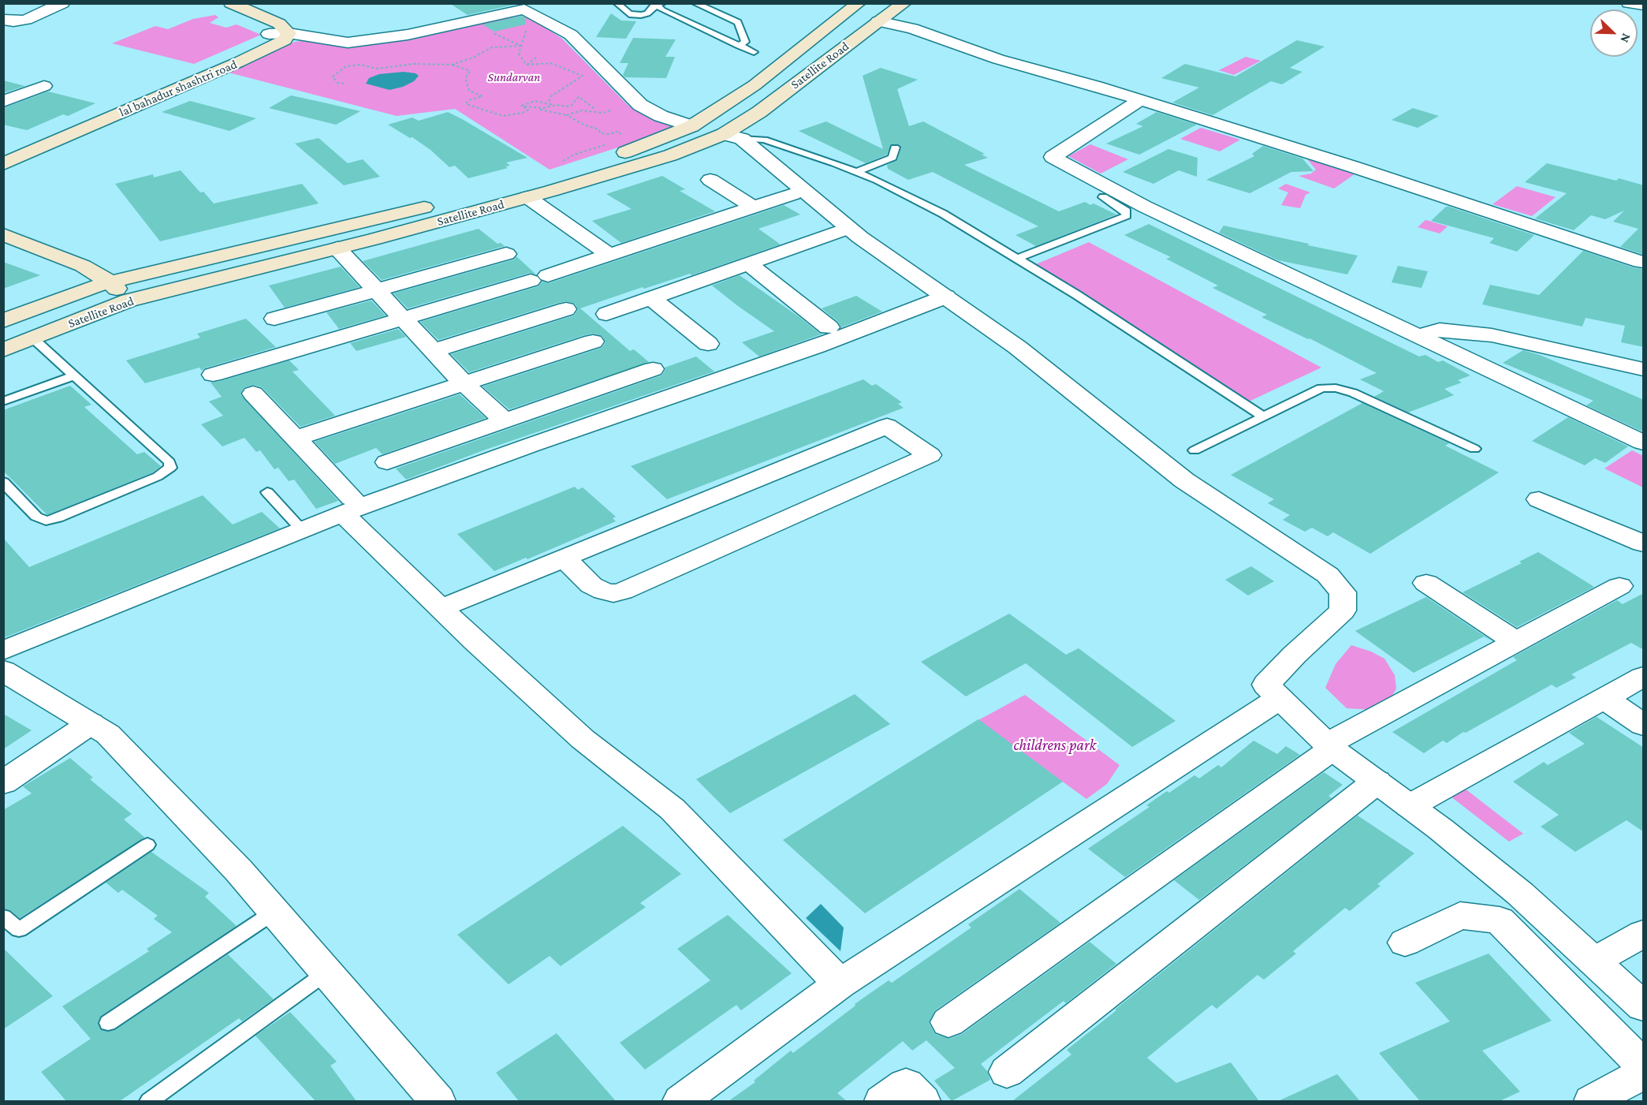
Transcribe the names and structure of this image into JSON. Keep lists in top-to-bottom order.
{
  "streets": {
    "main road": ["Satellite Road", "lal bahadur shashtri road"]
  },
  "parks": ["Sundarvan", "childrens park"],
  "north": "bottom right"
}
